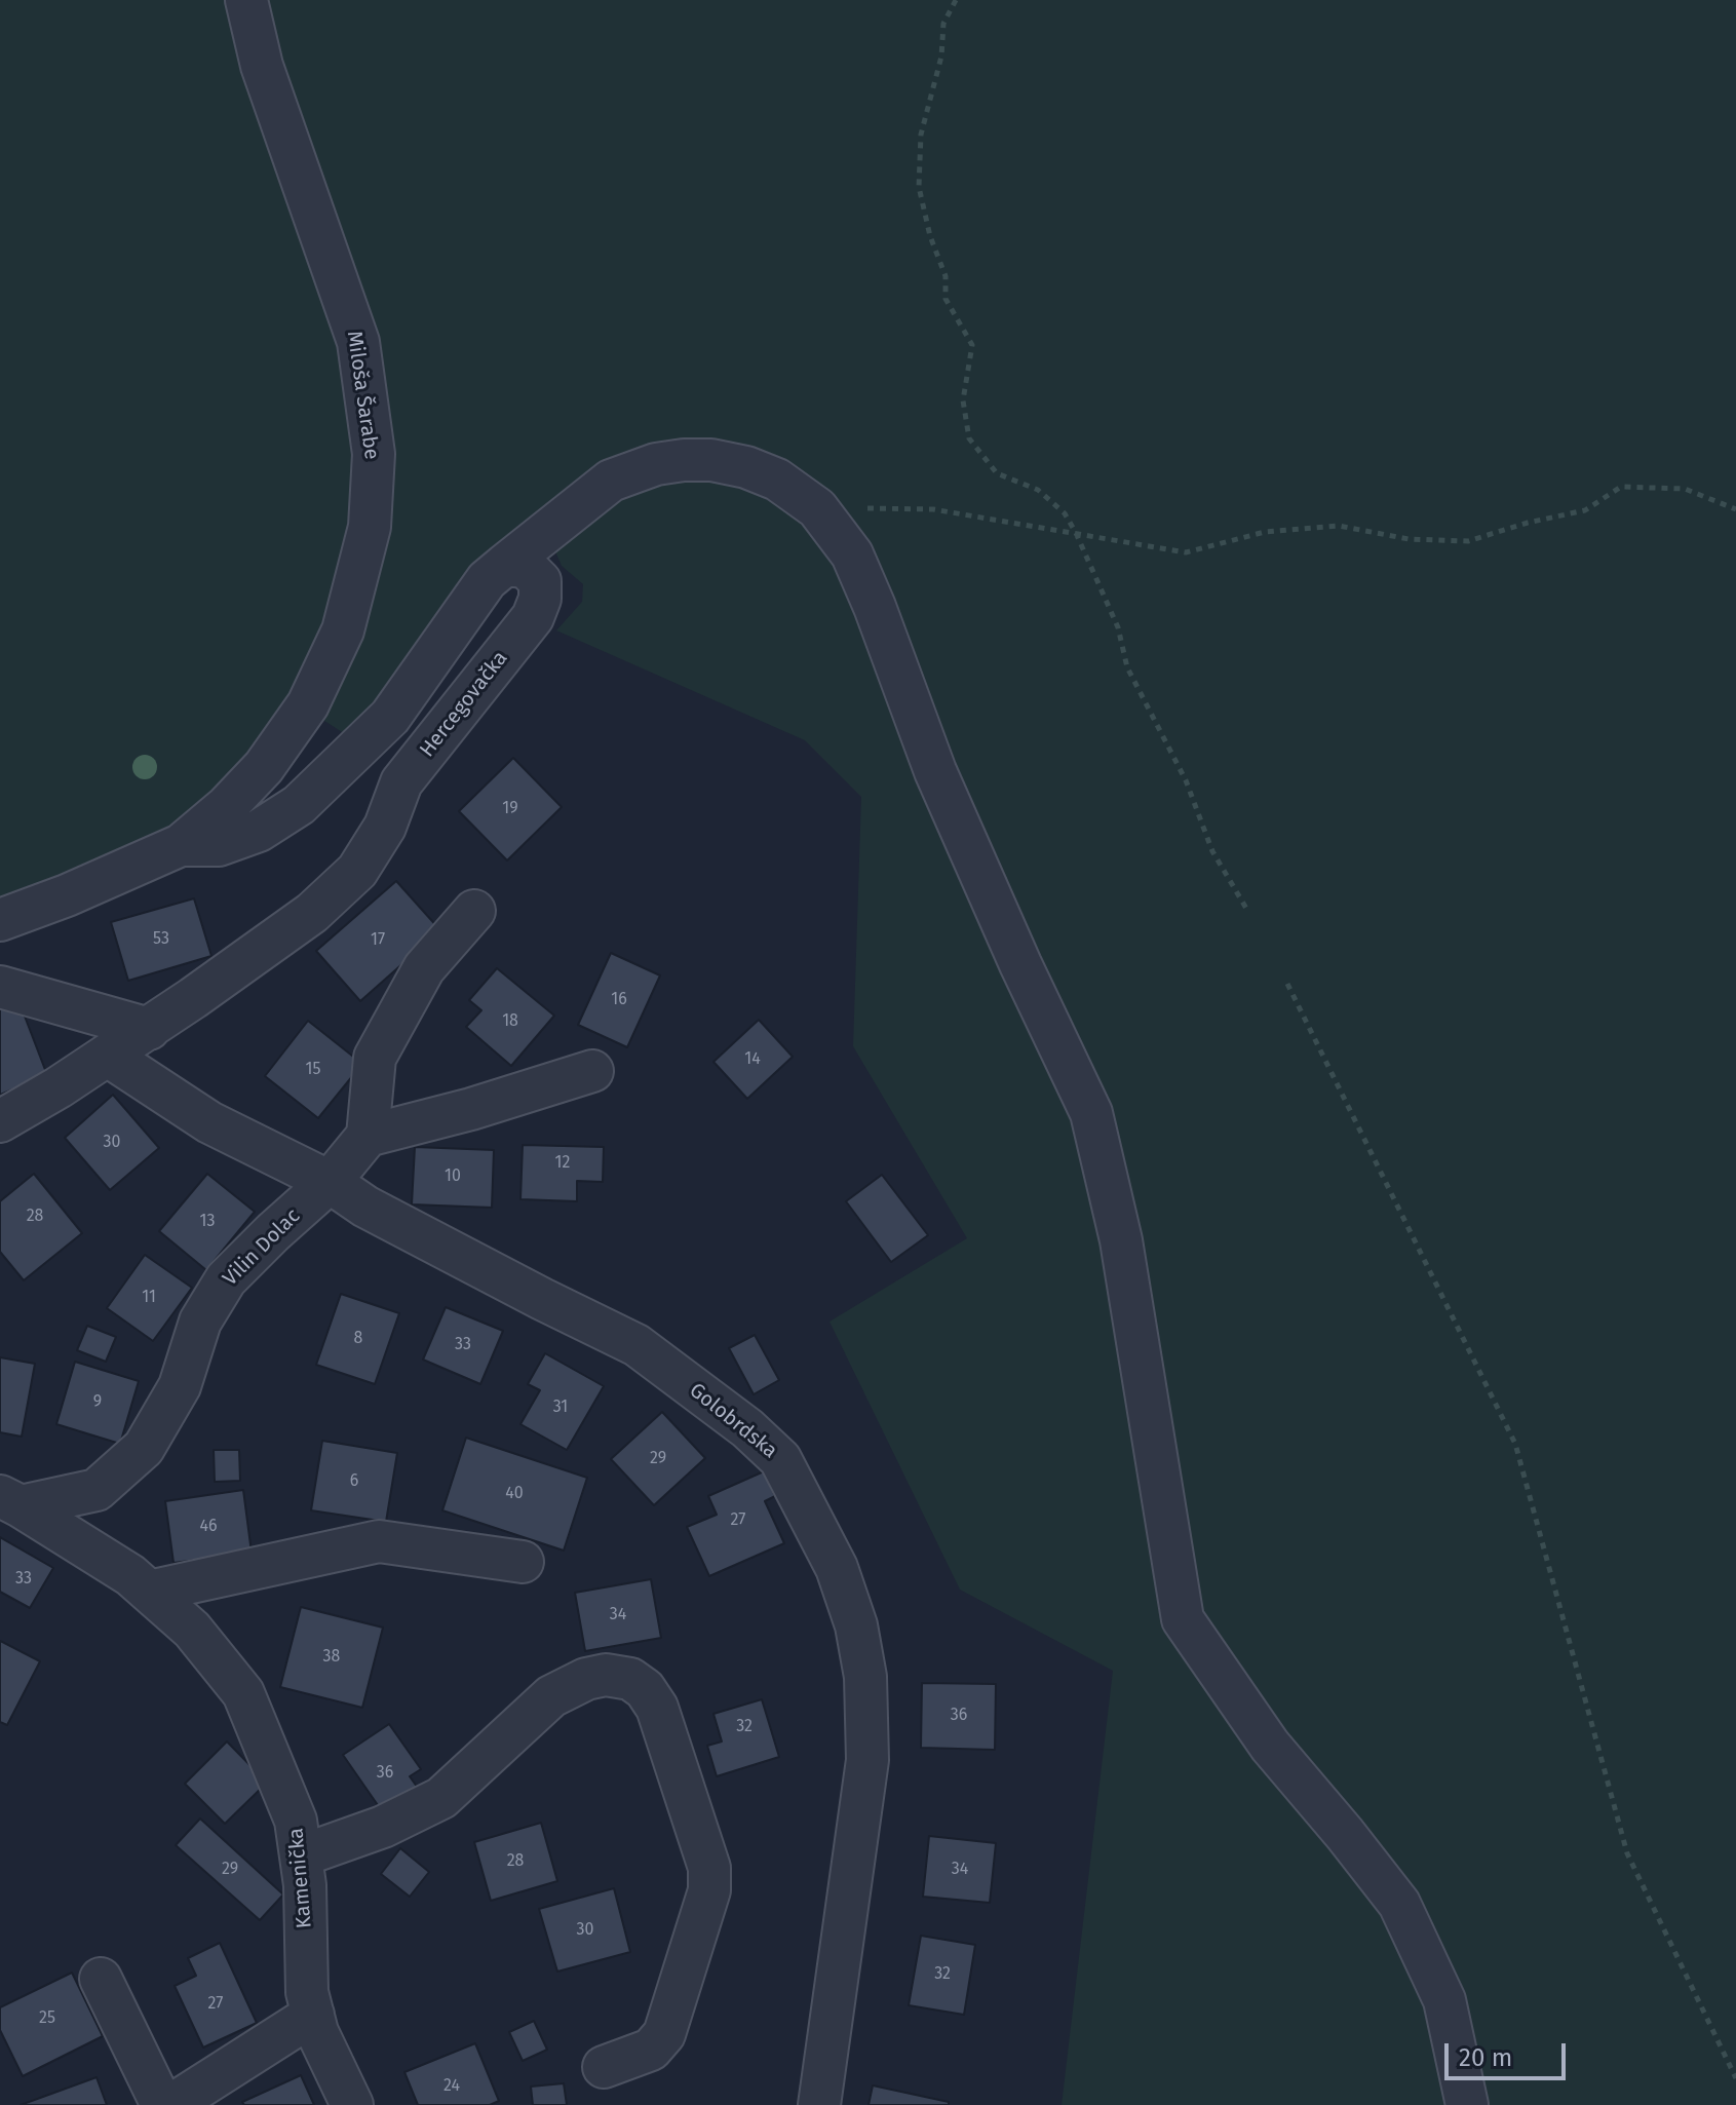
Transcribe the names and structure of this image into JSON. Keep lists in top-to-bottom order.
{
  "streets": {
    "street": [
      "Miloša Šarabe",
      "Hercegovačka",
      "Vilin Dolac",
      "Golobrdska",
      "Kamenička"
    ]
  },
  "crossings": [
    ["Hercegovačka", "Golobrdska"],
    ["Vilin Dolac", "Golobrdska"],
    ["Vilin Dolac", "Kamenička"]
  ],
  "house_numbers": [
    "19",
    "53",
    "17",
    "16",
    "18",
    "14",
    "15",
    "30",
    "12",
    "10",
    "28",
    "13",
    "11",
    "8",
    "33",
    "9",
    "31",
    "29",
    "6",
    "40",
    "27",
    "46",
    "33",
    "34",
    "38",
    "36",
    "32",
    "36",
    "28",
    "29",
    "34",
    "30",
    "32",
    "27",
    "25",
    "24"
  ],
  "scale_bar": "20 m"
}
